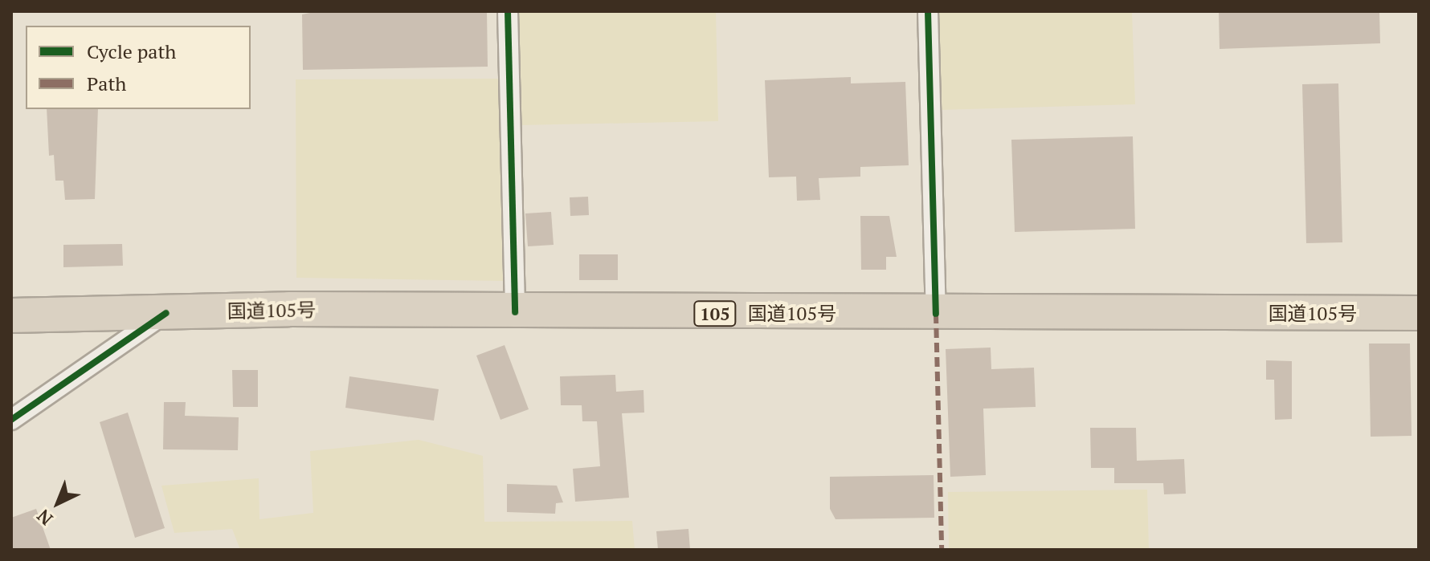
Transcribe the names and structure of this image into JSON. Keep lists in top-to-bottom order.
{
  "streets": {
    "highway": ["国道105号", "105"]
  },
  "legend": ["Cycle path", "Path"],
  "north": "bottom left"
}
